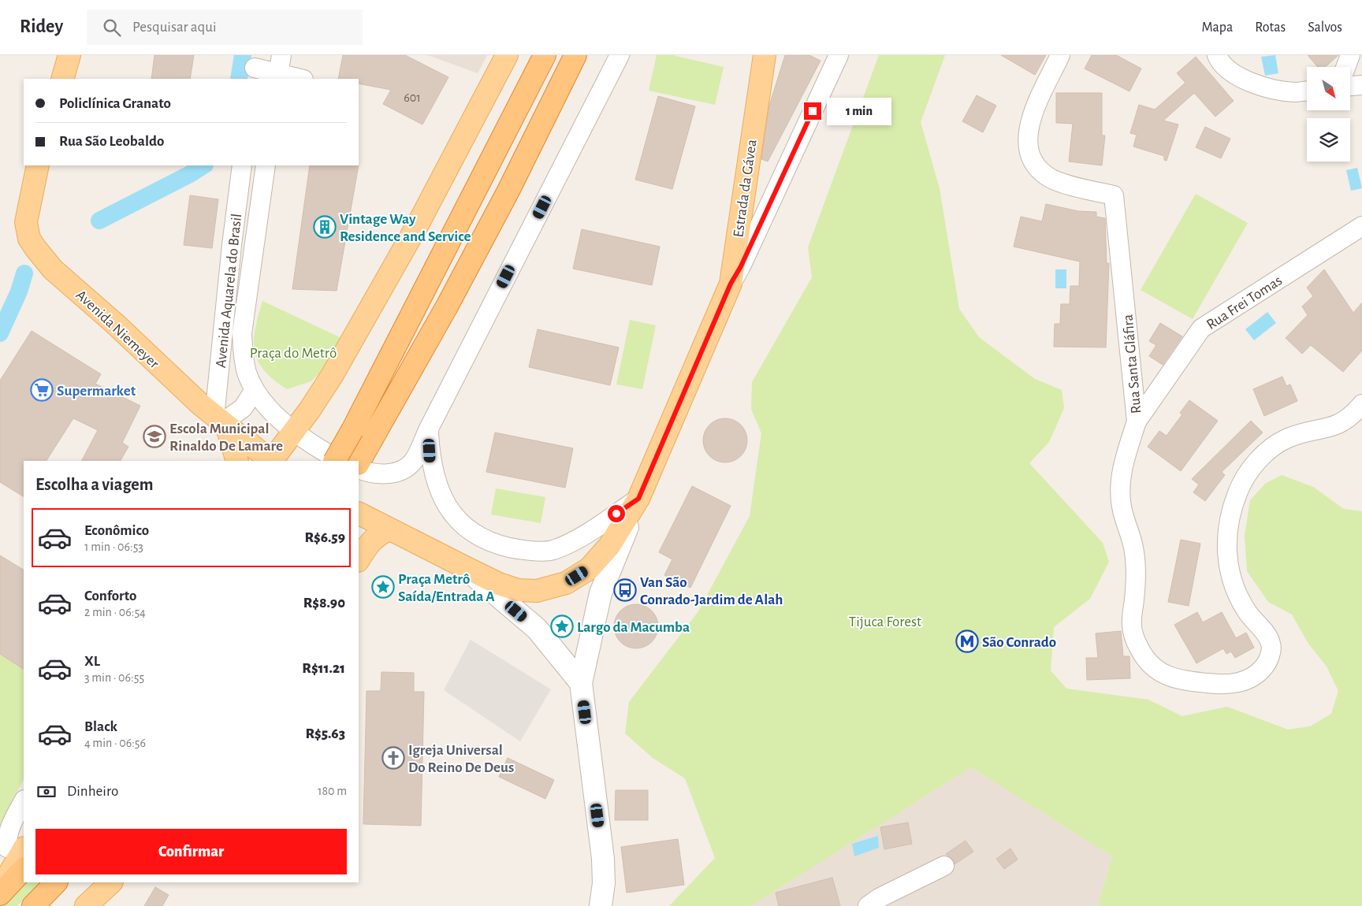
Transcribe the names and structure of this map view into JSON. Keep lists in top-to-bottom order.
{
  "streets": {
    "main road": ["Estrada da Gávea", "Avenida Niemeyer"],
    "street": ["Avenida Aquarela do Brasil", "Rua Frei Tomas", "Rua Santa Gláfira"]
  },
  "crossings": [
    ["Avenida Aquarela do Brasil", "Avenida Niemeyer"],
    ["Rua Frei Tomas", "Rua Santa Gláfira"]
  ],
  "parks": ["Praça do Metrô", "Tijuca Forest"],
  "places": {
    "building": ["Vintage Way Residence and Service"],
    "supermarket": ["Supermarket"],
    "school or university": ["Escola Municipal Rinaldo De Lamare"],
    "place": ["Praça Metrô Saída/Entrada A", "Largo da Macumba"],
    "bus stop": ["Van São Conrado-Jardim de Alah"],
    "metro station": ["São Conrado"],
    "church": ["Igreja Universal Do Reino De Deus"]
  },
  "house_numbers": ["601"],
  "north": "bottom right",
  "page": {
    "header": "Ridey",
    "search": "Pesquisar aqui",
    "nav": ["Mapa", "Rotas", "Salvos"],
    "banner": ["Policlínica Granato", "Rua São Leobaldo"],
    "bubble": "1 min",
    "heading": "Escolha a viagem",
    "list": [
      {
        "name": "Econômico",
        "note": "1 min · 06:53",
        "value": "R$6.59"
      },
      {
        "name": "Conforto",
        "note": "2 min · 06:54",
        "value": "R$8.90"
      },
      {
        "name": "XL",
        "note": "3 min · 06:55",
        "value": "R$11.21"
      },
      {
        "name": "Black",
        "note": "4 min · 06:56",
        "value": "R$5.63"
      }
    ],
    "pay": ["Dinheiro", "180 m"],
    "buttons": "Confirmar"
  }
}
